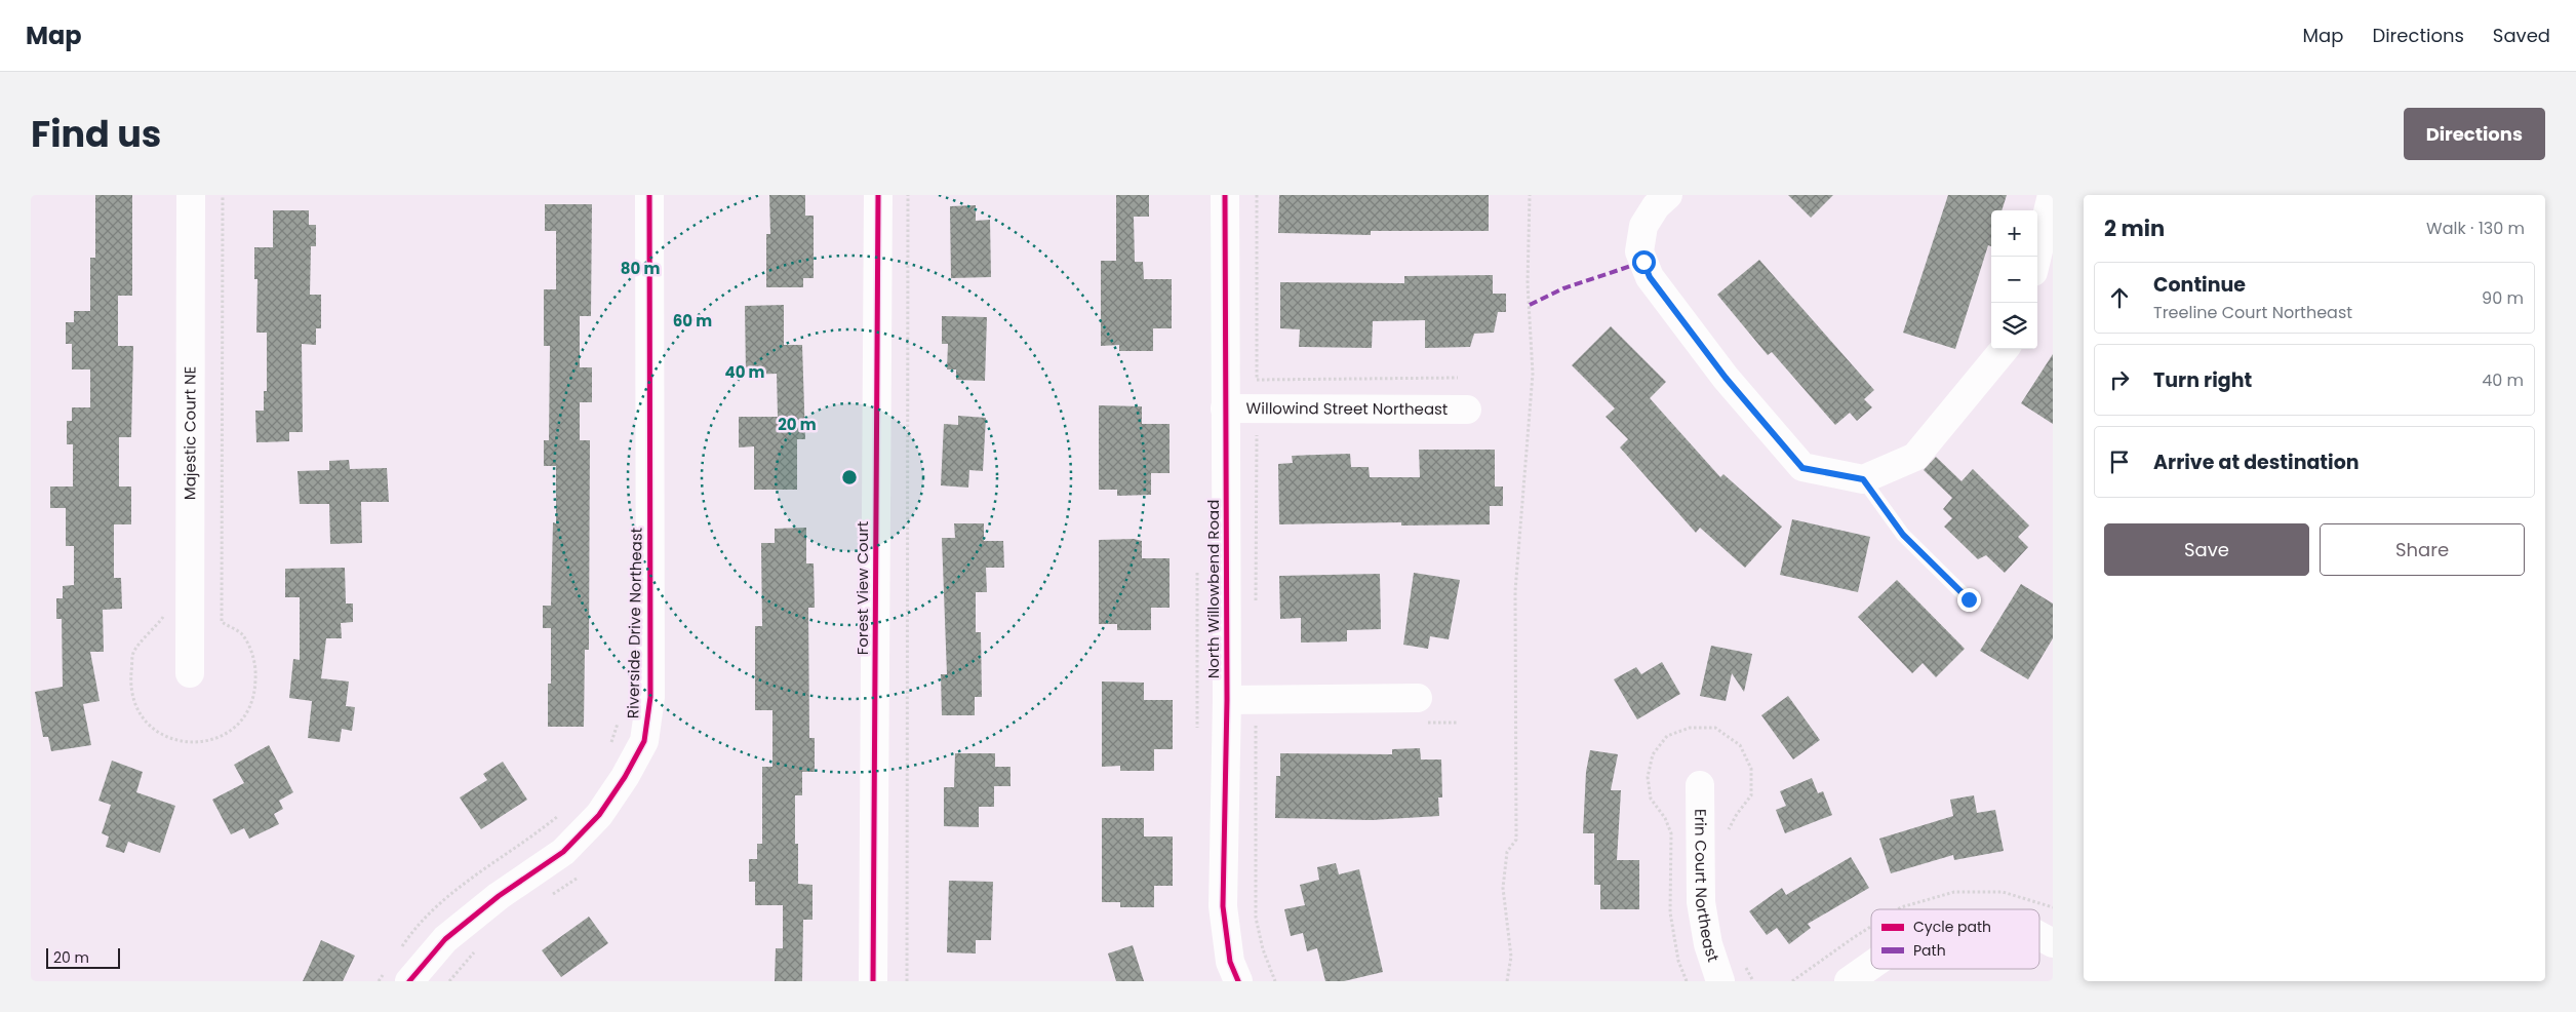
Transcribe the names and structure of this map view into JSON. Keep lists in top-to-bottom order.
{
  "streets": {
    "street": [
      "Willowind Street Northeast",
      "Majestic Court NE",
      "Forest View Court",
      "North Willowbend Road",
      "Riverside Drive Northeast",
      "Erin Court Northeast"
    ]
  },
  "crossings": [
    ["Willowind Street Northeast", "North Willowbend Road"]
  ],
  "legend": ["Cycle path", "Path"],
  "scale_bar": "20 m",
  "page": {
    "header": "Map",
    "nav": ["Map", "Directions", "Saved"],
    "title": "Find us",
    "buttons": [
      "Directions",
      ["Save", "Share"]
    ],
    "heading": ["2 min", "Walk · 130 m"],
    "map_buttons": ["+", "−"],
    "list": [
      ["Continue", "Treeline Court Northeast", "90 m"],
      ["Turn right", "40 m"],
      "Arrive at destination"
    ],
    "scale": "20 m"
  },
  "rings": [
    "80 m",
    "60 m",
    "40 m",
    "20 m"
  ]
}
